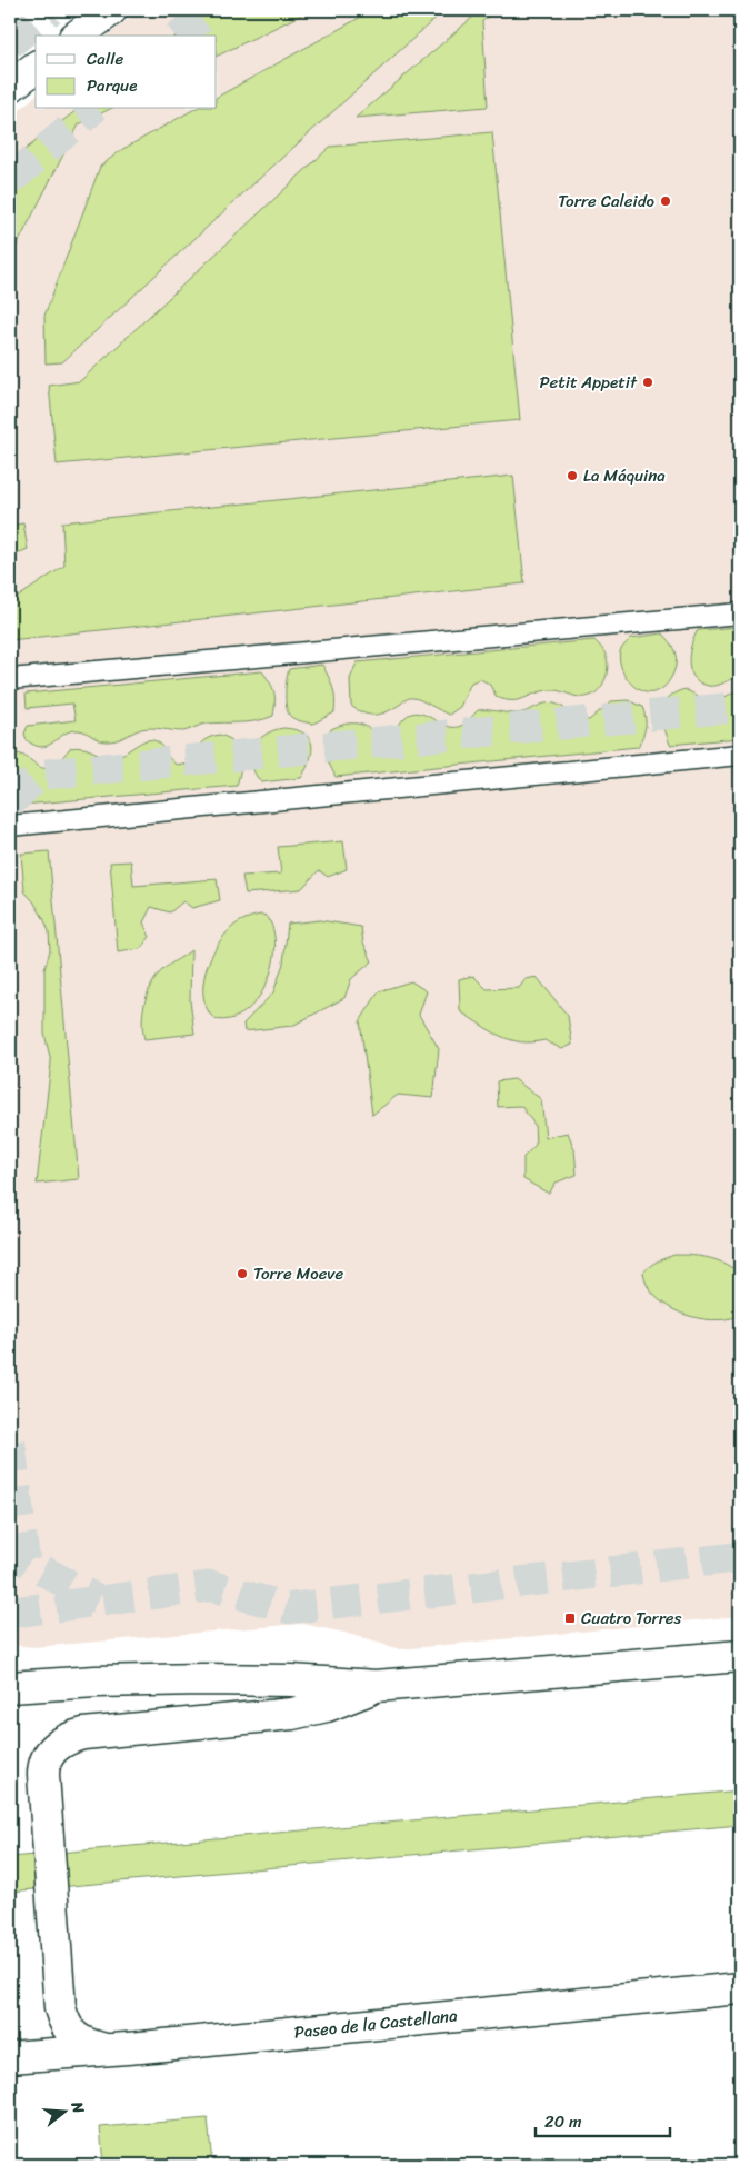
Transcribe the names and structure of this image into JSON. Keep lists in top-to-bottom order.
{
  "streets": {
    "main road": ["Paseo de la Castellana"]
  },
  "places": {
    "other": [
      "Torre Caleido",
      "Petit Appetit",
      "La Máquina",
      "Torre Moeve"
    ],
    "transit": ["Cuatro Torres"]
  },
  "legend": ["Calle", "Parque"],
  "scale_bar": "20 m",
  "north": "right"
}
